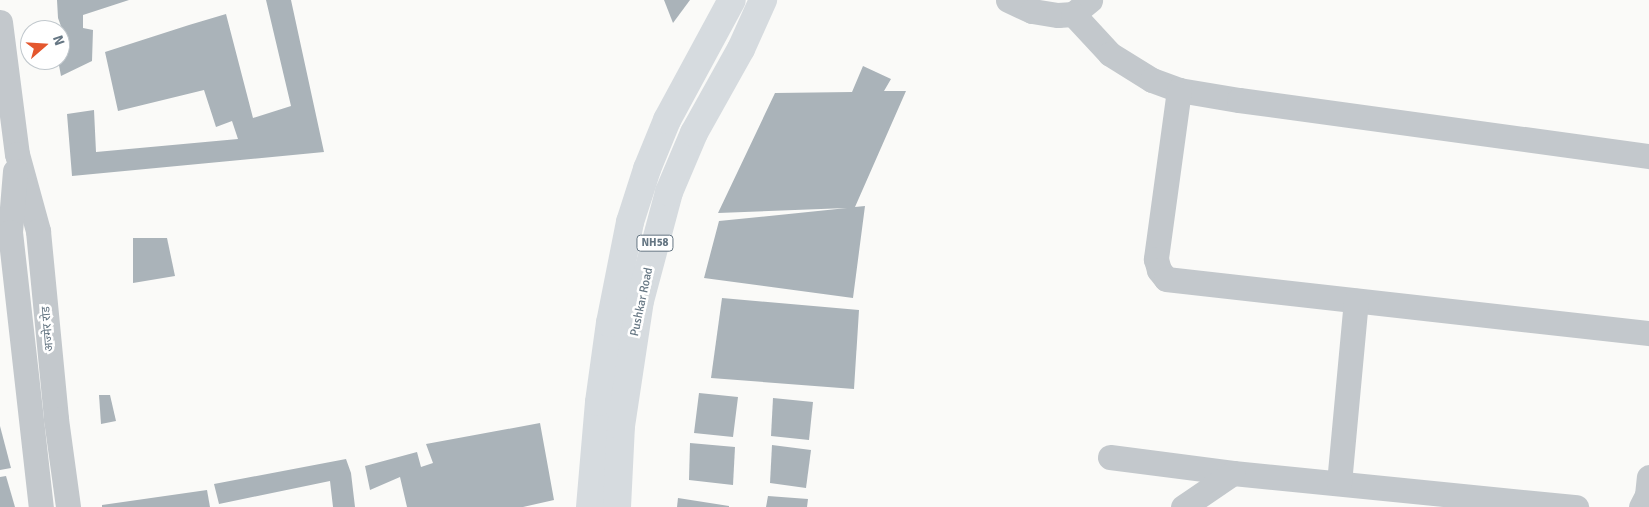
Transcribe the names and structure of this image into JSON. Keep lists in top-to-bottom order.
{
  "streets": {
    "highway": ["NH58", "Pushkar Road"],
    "street": ["अज्मेर रोड"]
  },
  "north": "right"
}
